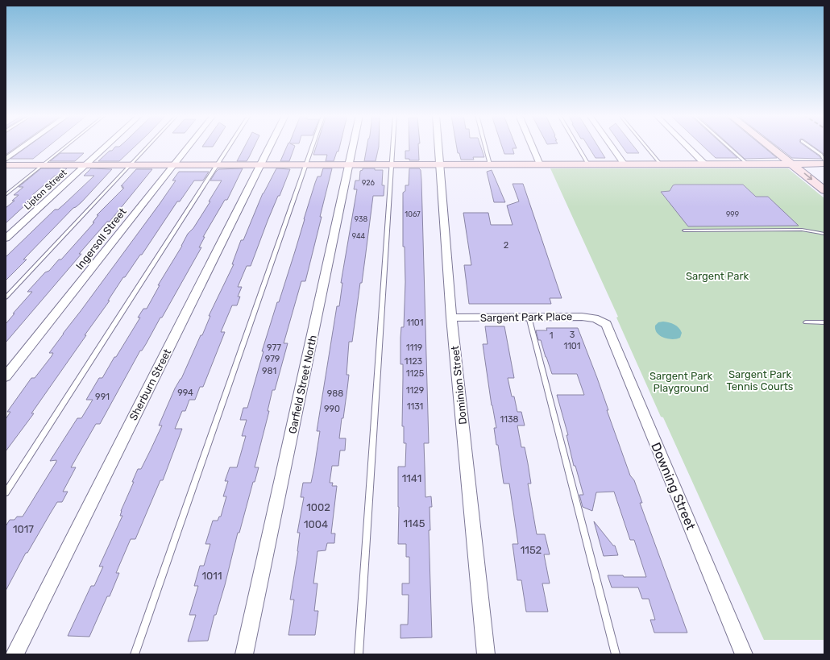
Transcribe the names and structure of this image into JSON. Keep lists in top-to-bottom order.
{
  "streets": {
    "street": [
      "Lipton Street",
      "Ingersoll Street",
      "Sargent Park Place",
      "Sherburn Street",
      "Garfield Street North",
      "Dominion Street",
      "Downing Street"
    ]
  },
  "crossings": [
    ["Sargent Park Place", "Dominion Street"],
    ["Sargent Park Place", "Downing Street"]
  ],
  "parks": ["Sargent Park", "Sargent Park Tennis Courts", "Sargent Park Playground"],
  "house_numbers": [
    "926",
    "1067",
    "999",
    "938",
    "944",
    "2",
    "1101",
    "3",
    "1",
    "1101",
    "977",
    "1119",
    "979",
    "1123",
    "981",
    "1125",
    "1129",
    "994",
    "988",
    "991",
    "1131",
    "990",
    "1138",
    "1141",
    "1002",
    "1145",
    "1004",
    "1017",
    "1152",
    "1011"
  ]
}
